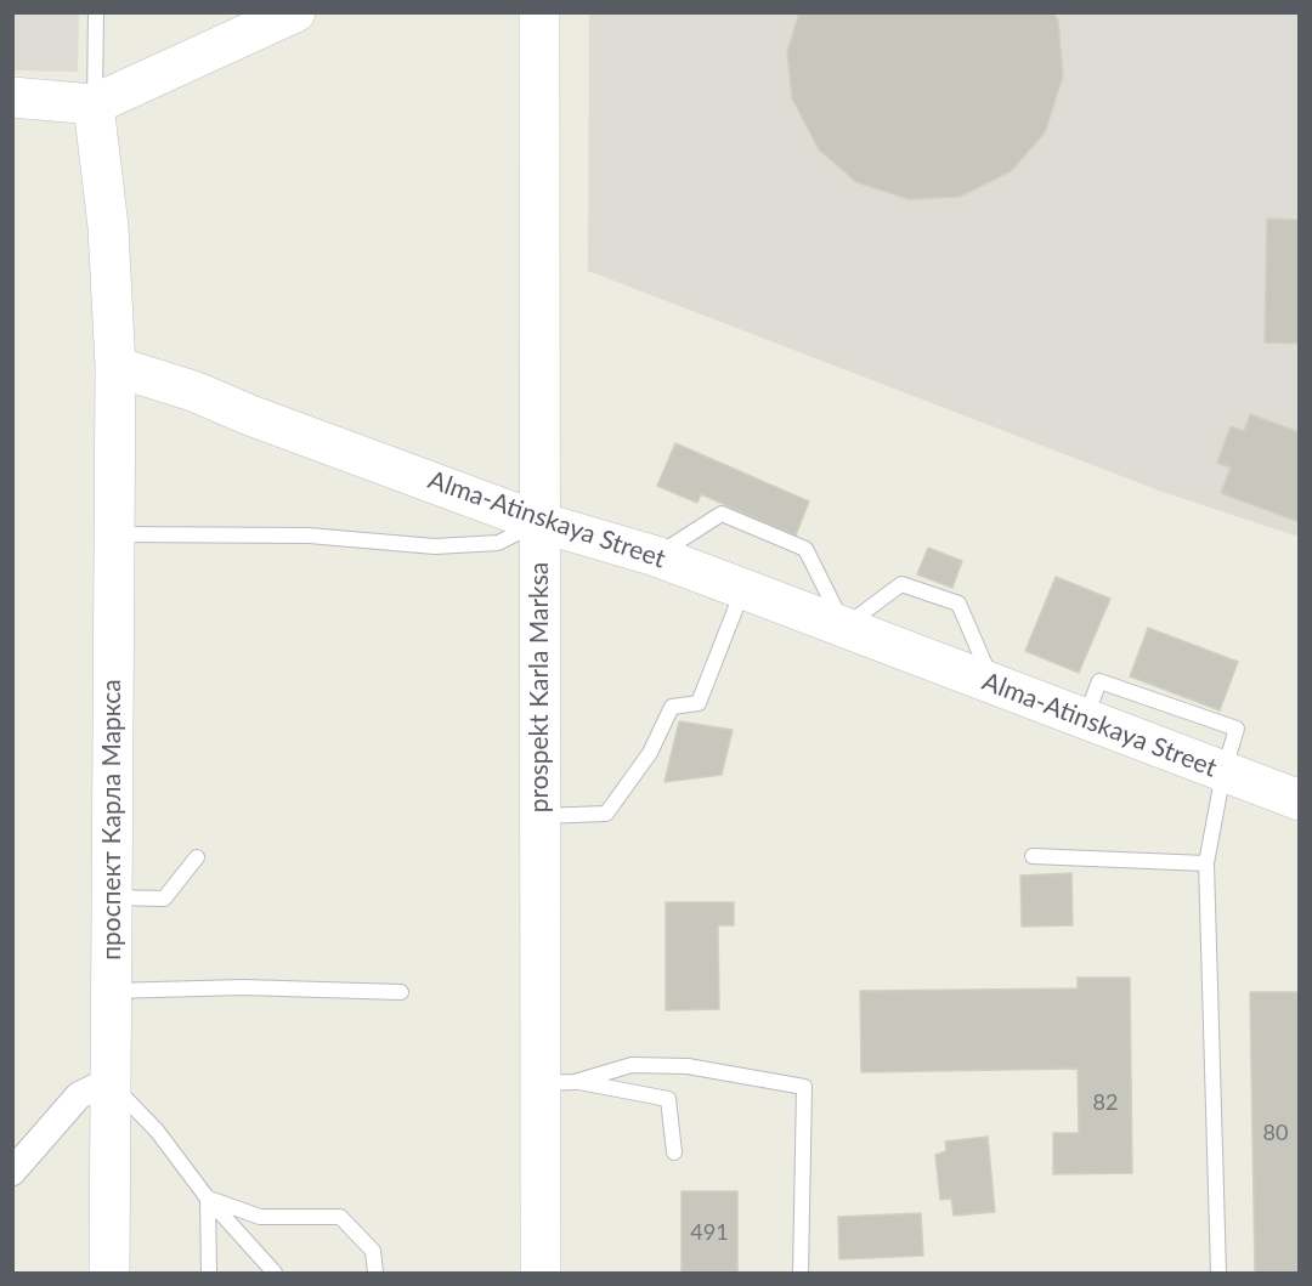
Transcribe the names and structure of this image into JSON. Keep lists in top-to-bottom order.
{
  "streets": {
    "main road": ["Alma-Atinskaya Street", "prospekt Karla Marksa", "проспект Карла Маркса"]
  },
  "crossings": [
    ["Alma-Atinskaya Street", "prospekt Karla Marksa"],
    ["Alma-Atinskaya Street", "проспект Карла Маркса"]
  ],
  "house_numbers": ["82", "80", "491"]
}
